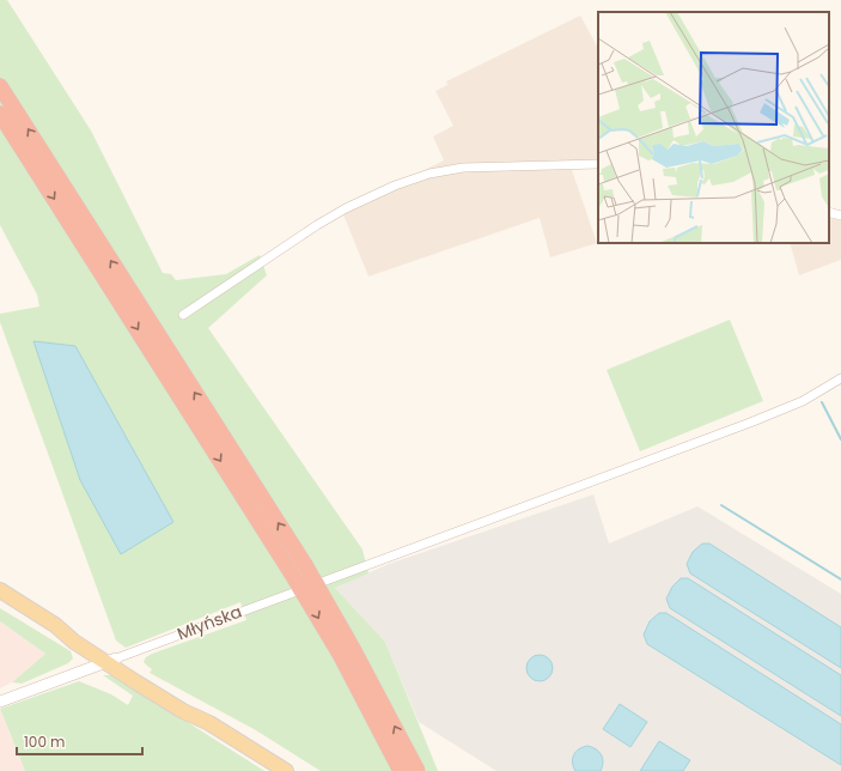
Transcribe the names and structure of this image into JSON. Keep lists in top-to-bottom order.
{
  "streets": {
    "street": ["Młyńska"]
  },
  "scale_bar": "100 m"
}
